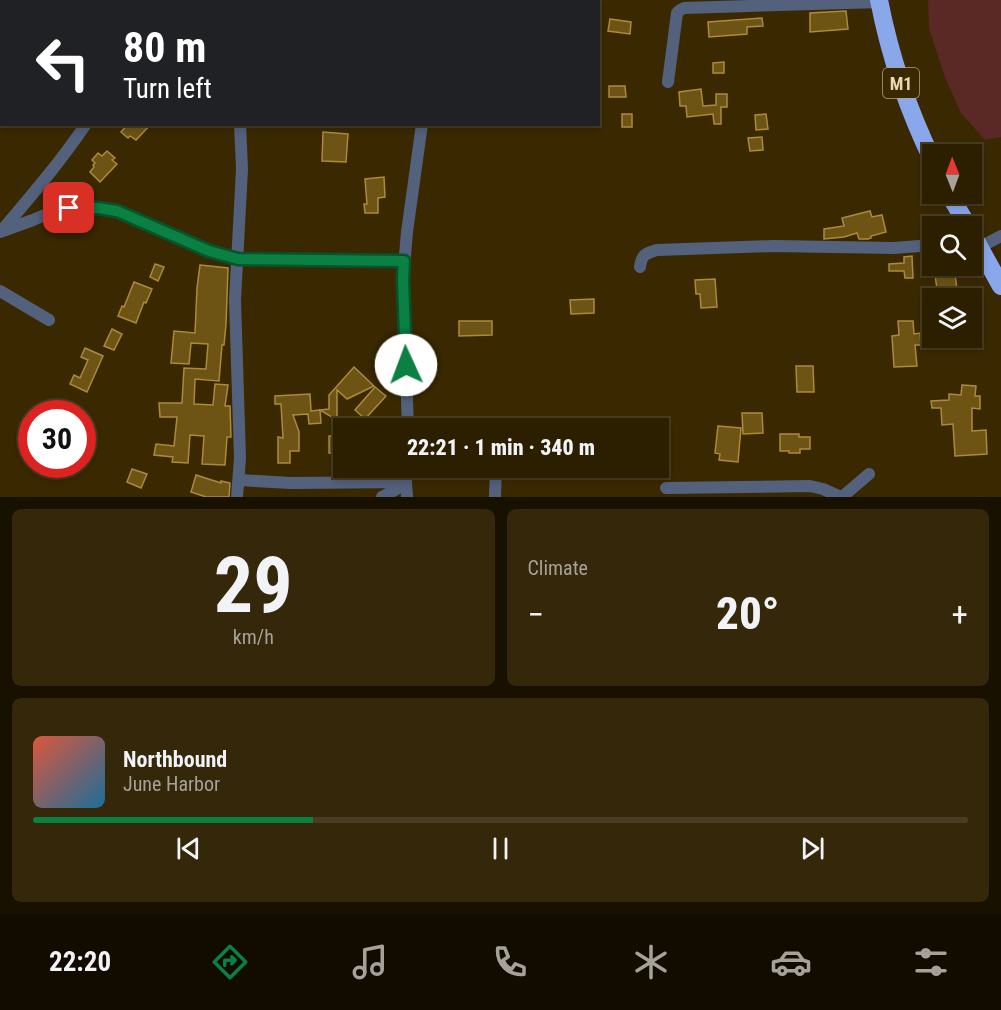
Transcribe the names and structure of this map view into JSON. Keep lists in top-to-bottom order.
{
  "streets": {
    "highway": ["M1"]
  },
  "north": "top",
  "page": {
    "turn": ["80 m", "Turn left"],
    "limit": "30",
    "trip": "22:21 · 1 min · 340 m",
    "tile": [
      ["29", "km/h"],
      "Climate"
    ],
    "heat": ["−", "20°", "+"],
    "song": ["Northbound", "June Harbor"],
    "tabs": "22:20"
  }
}
